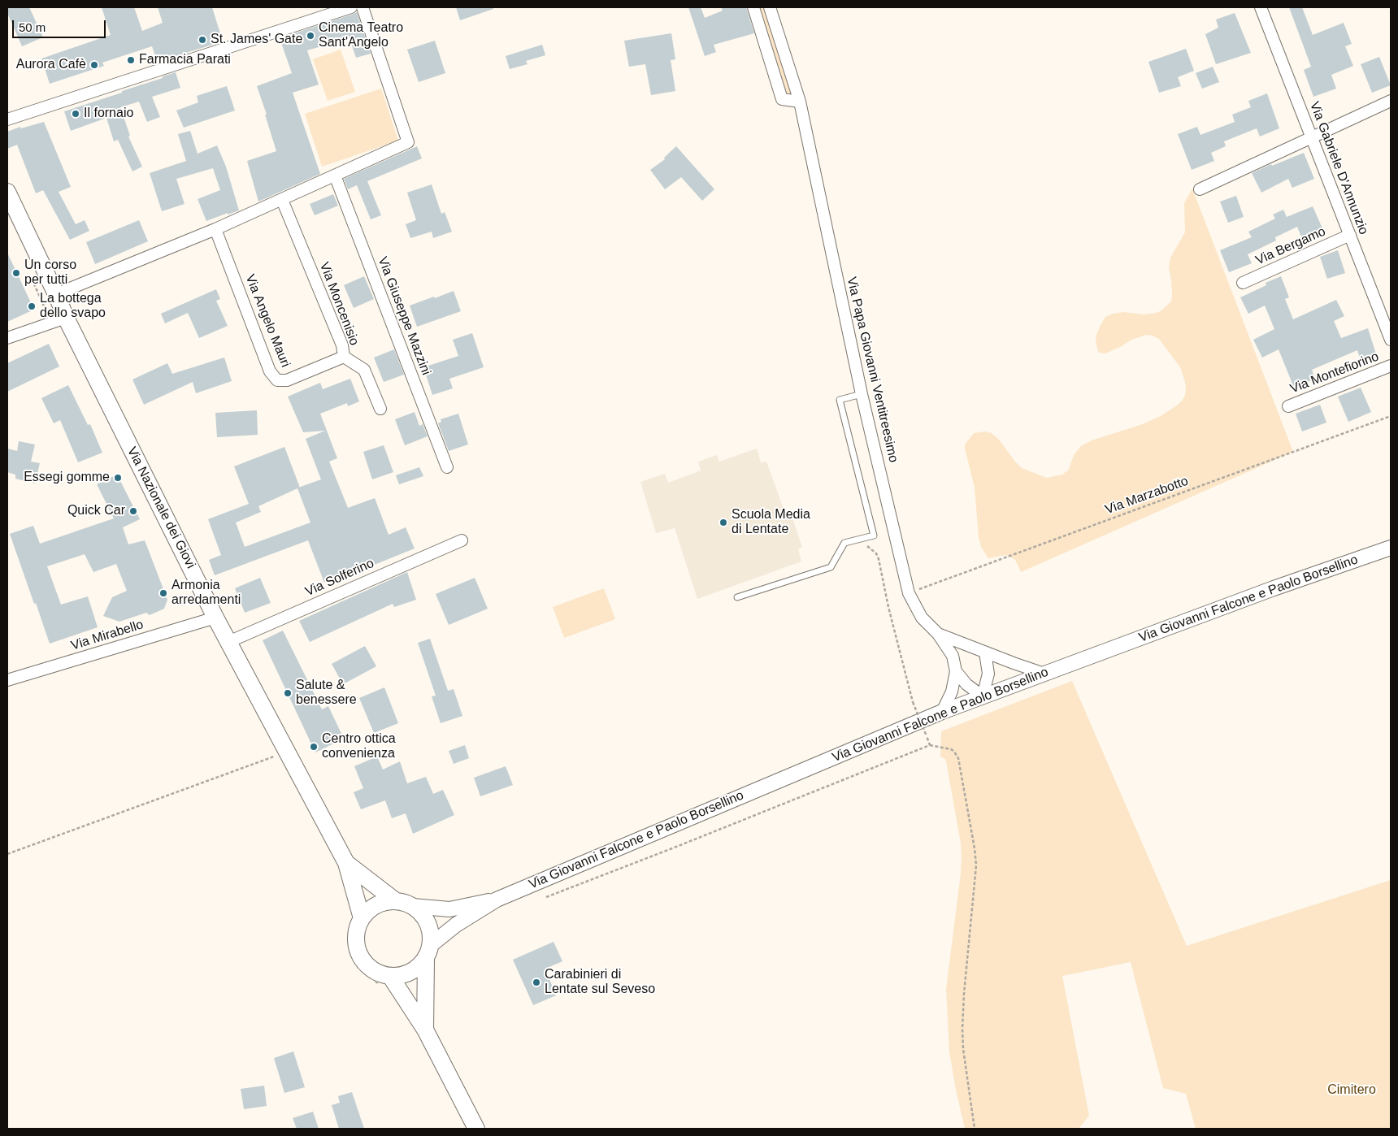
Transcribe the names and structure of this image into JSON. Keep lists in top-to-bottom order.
{
  "streets": {
    "main road": ["Via Nazionale dei Giovi"],
    "street": [
      "Via Gabriele D'Annunzio",
      "Via Bergamo",
      "Via Moncenisio",
      "Via Giuseppe Mazzini",
      "Via Angelo Mauri",
      "Via Papa Giovanni Ventitreesimo",
      "Via Montefiorino",
      "Via Solferino",
      "Via Giovanni Falcone e Paolo Borsellino",
      "Via Mirabello"
    ],
    "path": ["Via Marzabotto"]
  },
  "crossings": [
    ["Via Gabriele D'Annunzio", "Via Bergamo"],
    ["Via Moncenisio", "Via Angelo Mauri"],
    ["Via Papa Giovanni Ventitreesimo", "Via Marzabotto"],
    ["Via Papa Giovanni Ventitreesimo", "Via Giovanni Falcone e Paolo Borsellino"],
    ["Via Nazionale dei Giovi", "Via Solferino"],
    ["Via Nazionale dei Giovi", "Via Mirabello"]
  ],
  "parks": ["Cimitero"],
  "places": [
    "Cinema Teatro Sant'Angelo",
    "St. James' Gate",
    "Farmacia Parati",
    "Aurora Cafè",
    "Il fornaio",
    "Un corso per tutti",
    "La bottega dello svapo",
    "Essegi gomme",
    "Quick Car",
    "Scuola Media di Lentate",
    "Armonia arredamenti",
    "Salute & benessere",
    "Centro ottica convenienza",
    "Carabinieri di Lentate sul Seveso"
  ],
  "scale_bar": "50 m"
}
